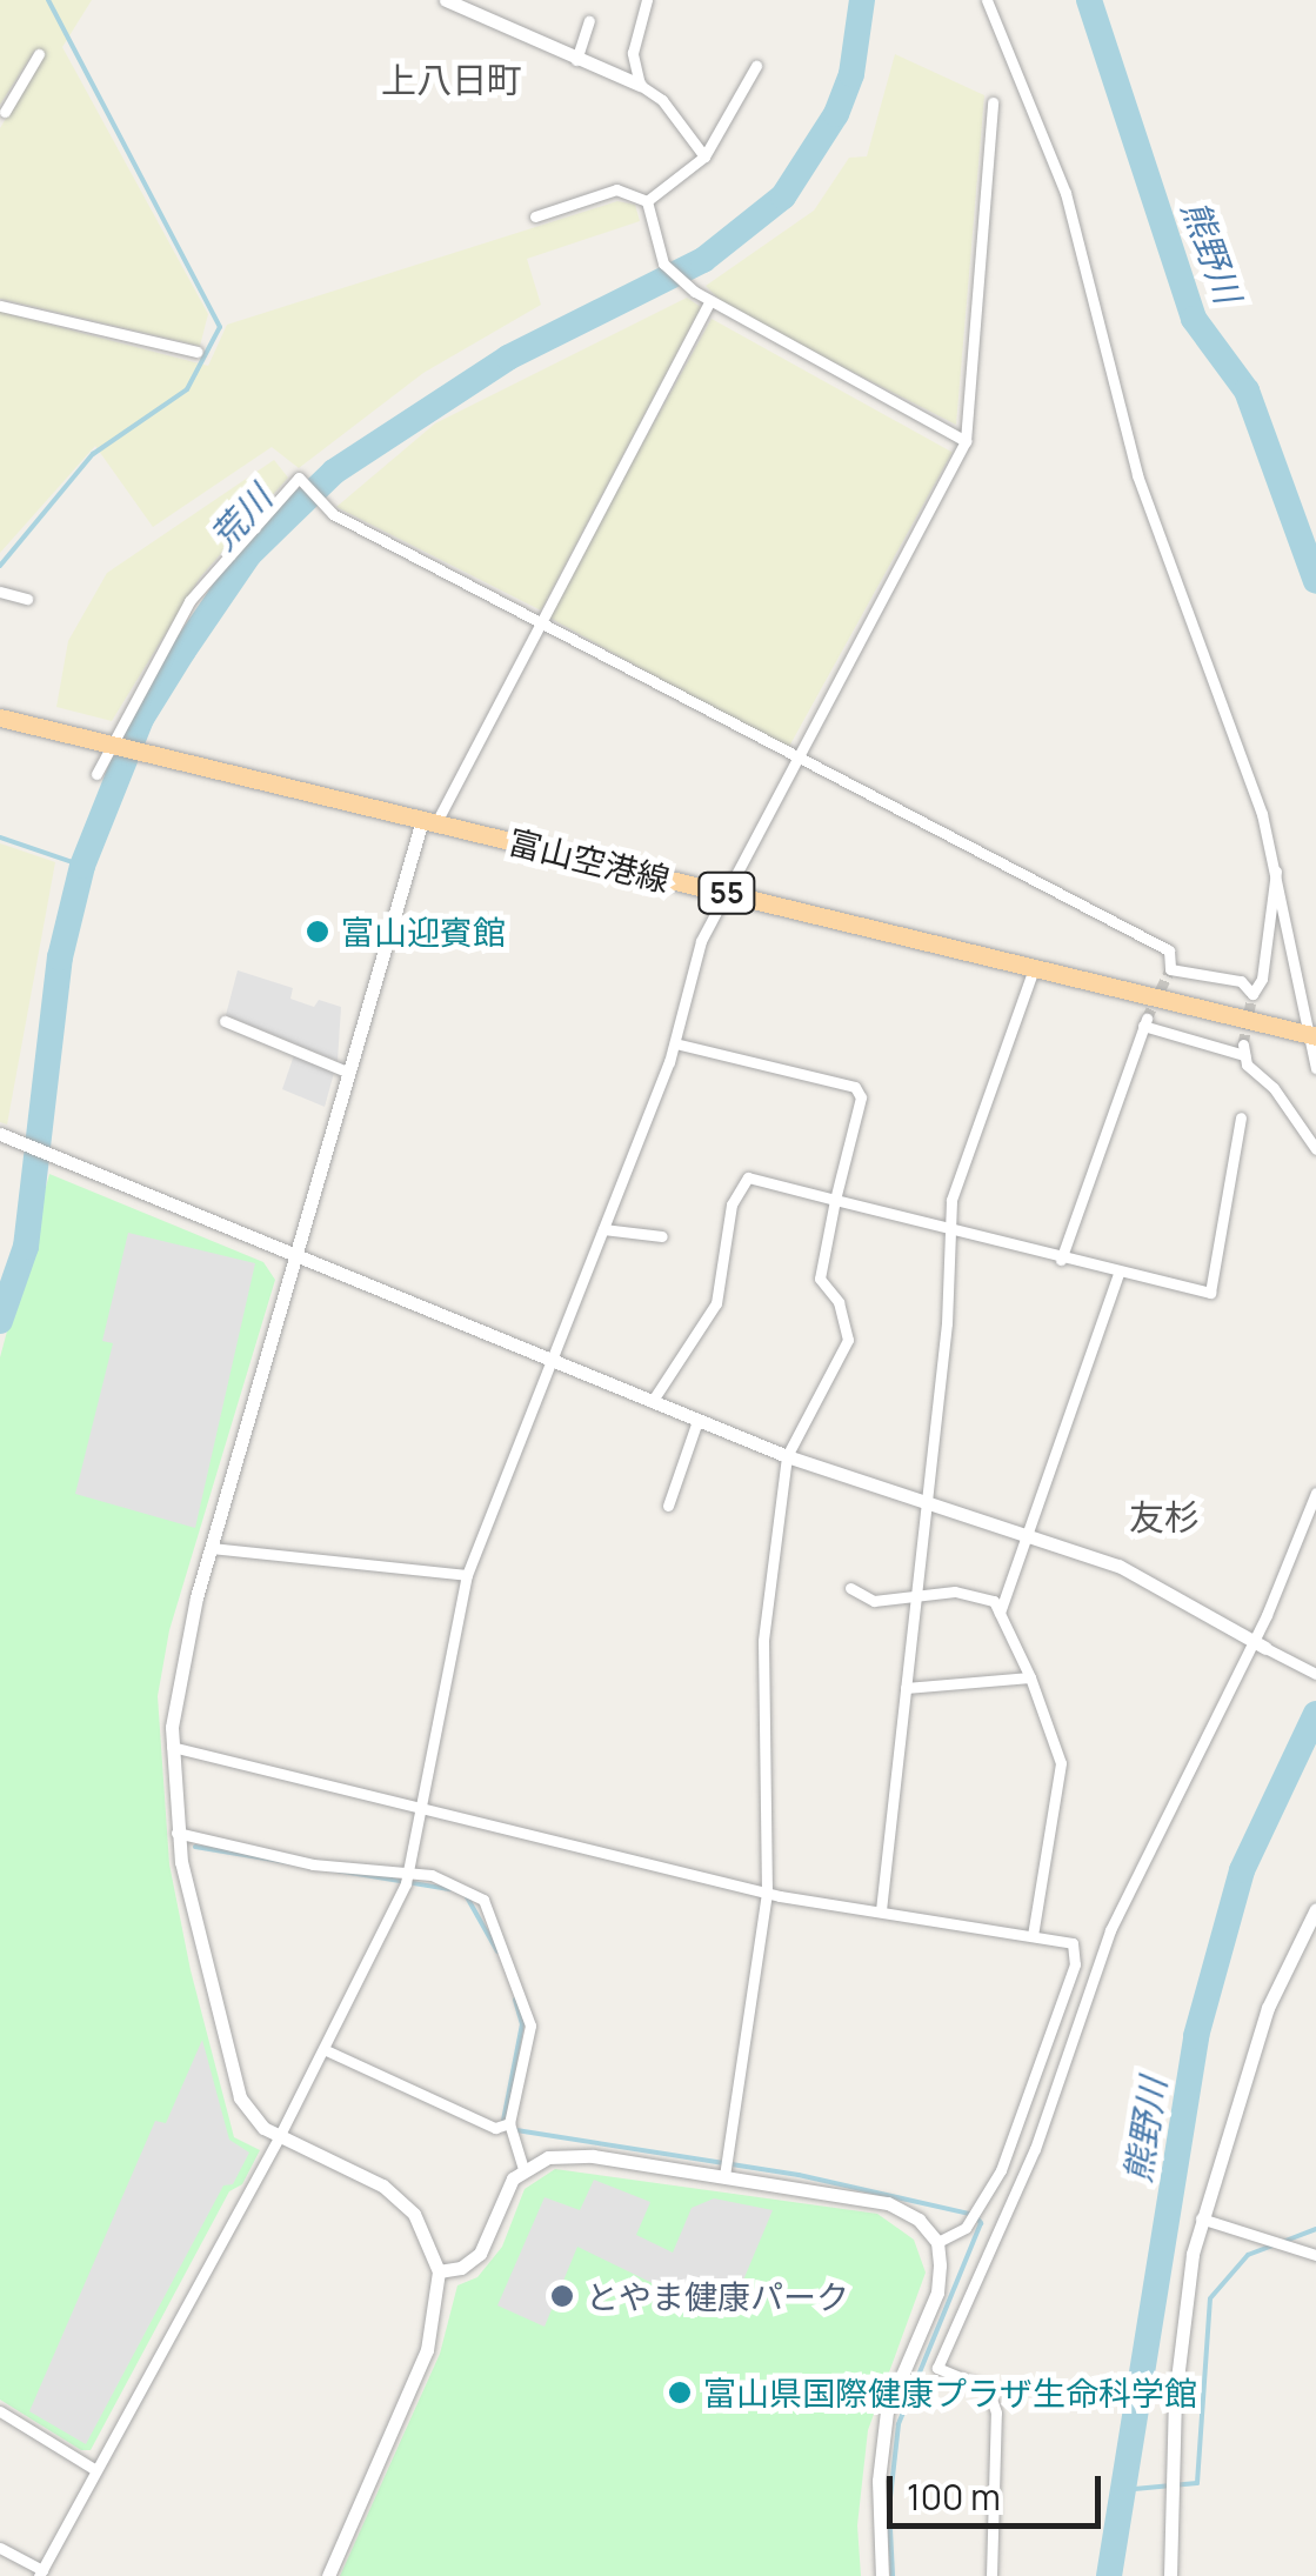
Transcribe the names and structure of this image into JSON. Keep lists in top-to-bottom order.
{
  "streets": {
    "main road": ["富山空港線", "55"]
  },
  "districts": ["上八日町", "友杉"],
  "water": ["熊野川", "荒川"],
  "places": ["富山迎賓館", "とやま健康パーク", "富山県国際健康プラザ生命科学館"],
  "scale_bar": "100 m"
}
